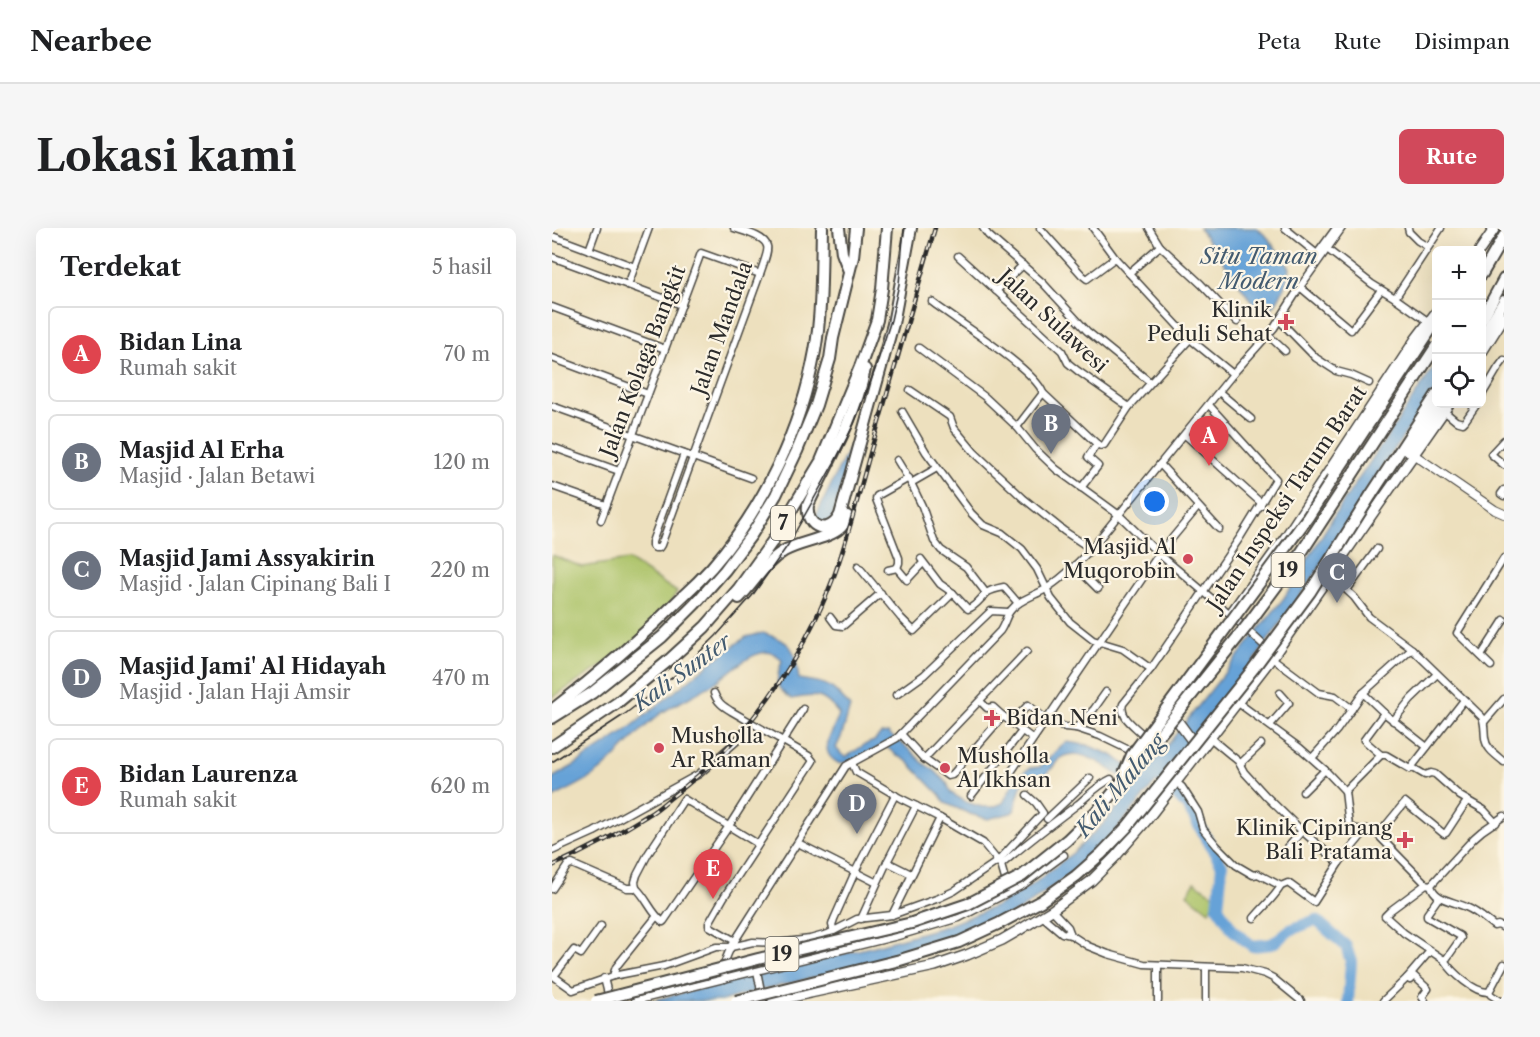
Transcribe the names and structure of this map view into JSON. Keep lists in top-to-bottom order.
{
  "streets": {
    "highway": ["7", "19"],
    "main road": ["Jalan Inspeksi Tarum Barat"],
    "street": ["Jalan Sulawesi", "Jalan Mandala", "Jalan Kolaga Bangkit"]
  },
  "crossings": [
    ["Jalan Mandala", "Jalan Kolaga Bangkit"]
  ],
  "water": ["Situ Taman Modern", "Kali Sunter", "Kali Malang"],
  "places": {
    "health": ["Klinik Peduli Sehat", "Bidan Neni", "Klinik Cipinang Bali Pratama"],
    "other": ["Masjid Al Muqorobin", "Musholla Ar Raman", "Musholla Al Ikhsan"]
  },
  "page": {
    "header": "Nearbee",
    "nav": ["Peta", "Rute", "Disimpan"],
    "buttons": "Rute",
    "title": "Lokasi kami",
    "heading": ["Terdekat", "5 hasil"],
    "map_buttons": ["+", "−"],
    "list": [
      {
        "mark": "A",
        "name": "Bidan Lina",
        "note": "Rumah sakit",
        "value": "70 m"
      },
      {
        "mark": "B",
        "name": "Masjid Al Erha",
        "note": "Masjid · Jalan Betawi",
        "value": "120 m"
      },
      {
        "mark": "C",
        "name": "Masjid Jami Assyakirin",
        "note": "Masjid · Jalan Cipinang Bali I",
        "value": "220 m"
      },
      {
        "mark": "D",
        "name": "Masjid Jami' Al Hidayah",
        "note": "Masjid · Jalan Haji Amsir",
        "value": "470 m"
      },
      {
        "mark": "E",
        "name": "Bidan Laurenza",
        "note": "Rumah sakit",
        "value": "620 m"
      }
    ],
    "pins": [
      "B",
      "A",
      "C",
      "D",
      "E"
    ]
  }
}
